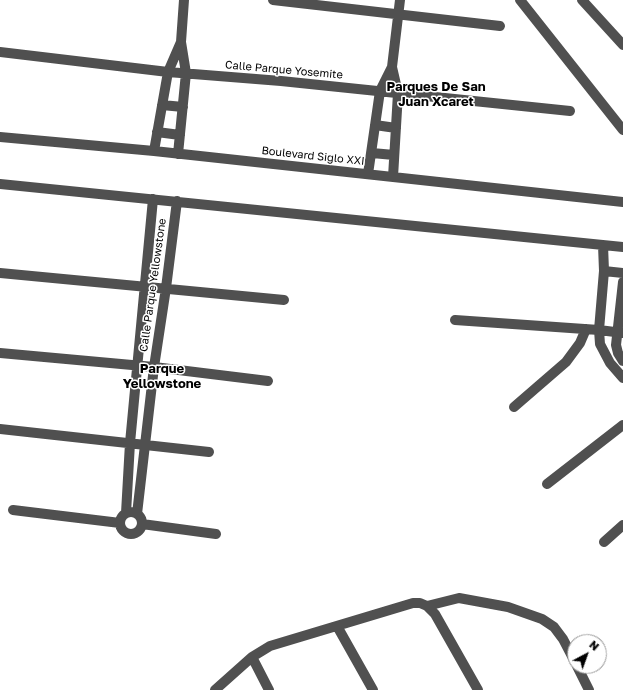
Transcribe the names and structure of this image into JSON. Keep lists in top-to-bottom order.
{
  "streets": {
    "street": ["Calle Parque Yosemite", "Boulevard Siglo XXI", "Calle Parque Yellowstone"]
  },
  "districts": ["Parques De San Juan Xcaret", "Parque Yellowstone"],
  "north": "top right"
}
